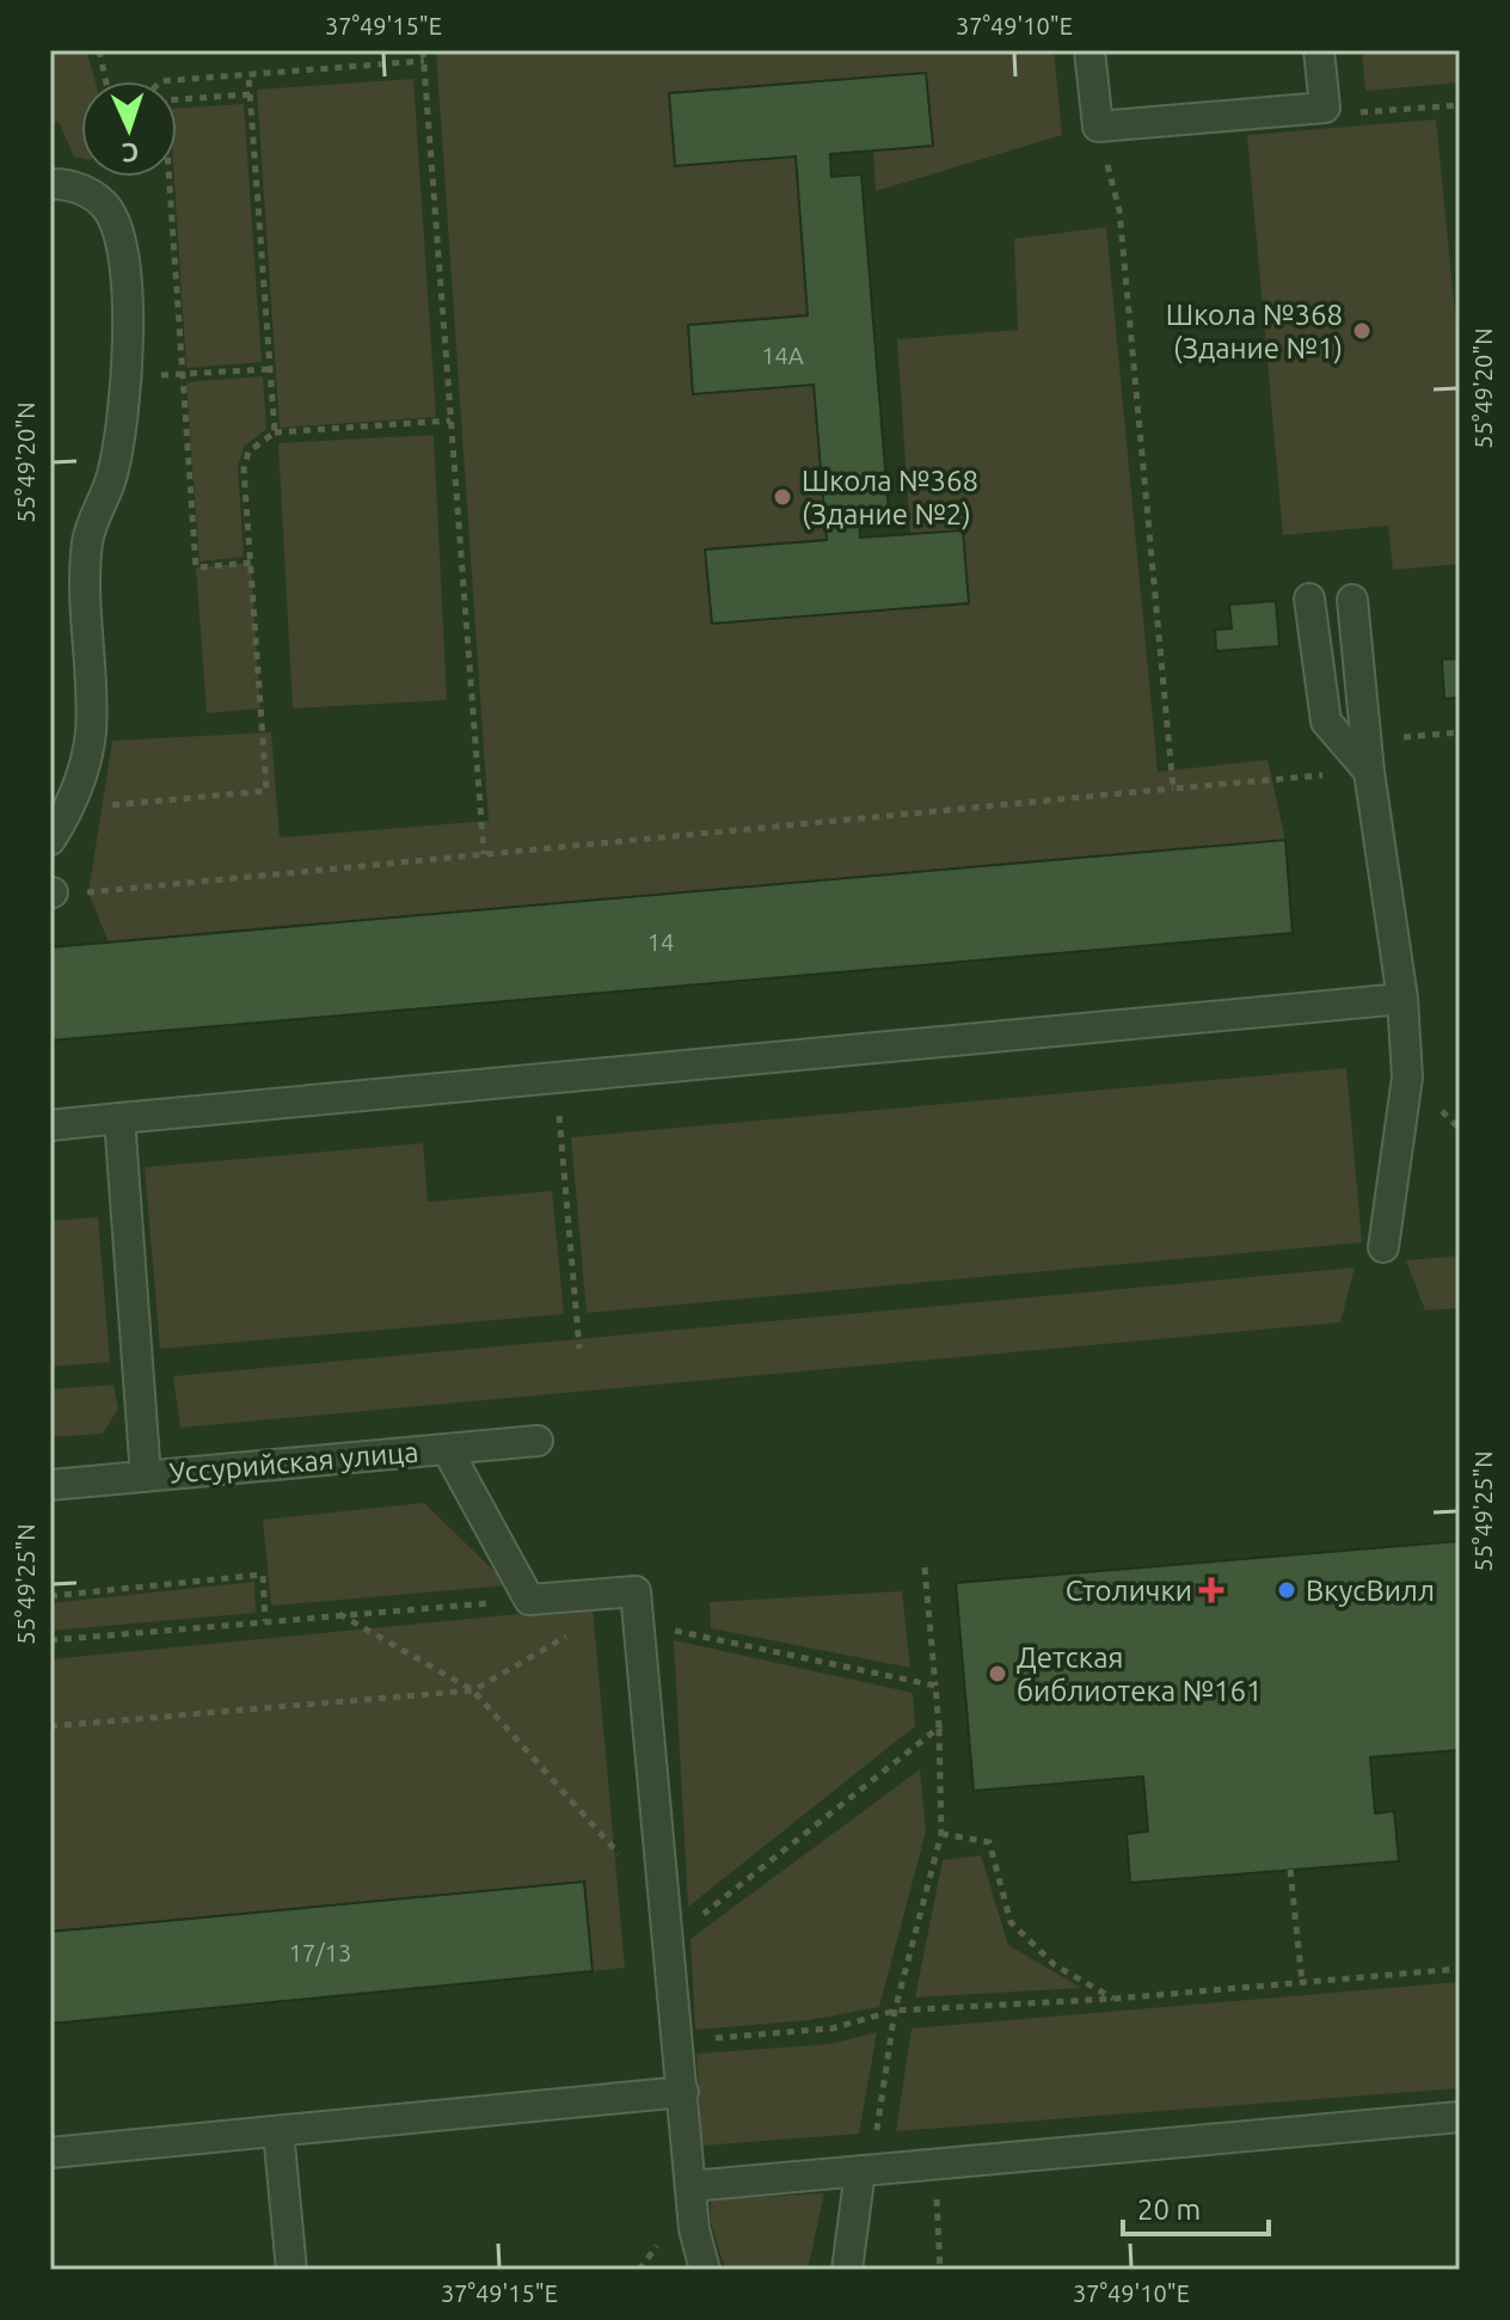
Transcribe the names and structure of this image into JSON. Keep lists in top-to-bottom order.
{
  "streets": {
    "lane": ["Уссурийская улица"]
  },
  "places": {
    "other": [
      "Школа №368 (Здание №1)",
      "Школа №368 (Здание №2)",
      "ВкусВилл",
      "Детская библиотека №161"
    ],
    "health": ["Столички"]
  },
  "house_numbers": ["14А", "14", "17/13"],
  "scale_bar": "20 m",
  "north": "bottom",
  "coordinates": [
    "37°49'15\"E",
    "37°49'10\"E",
    "55°49'20\"N",
    "55°49'25\"N"
  ]
}
